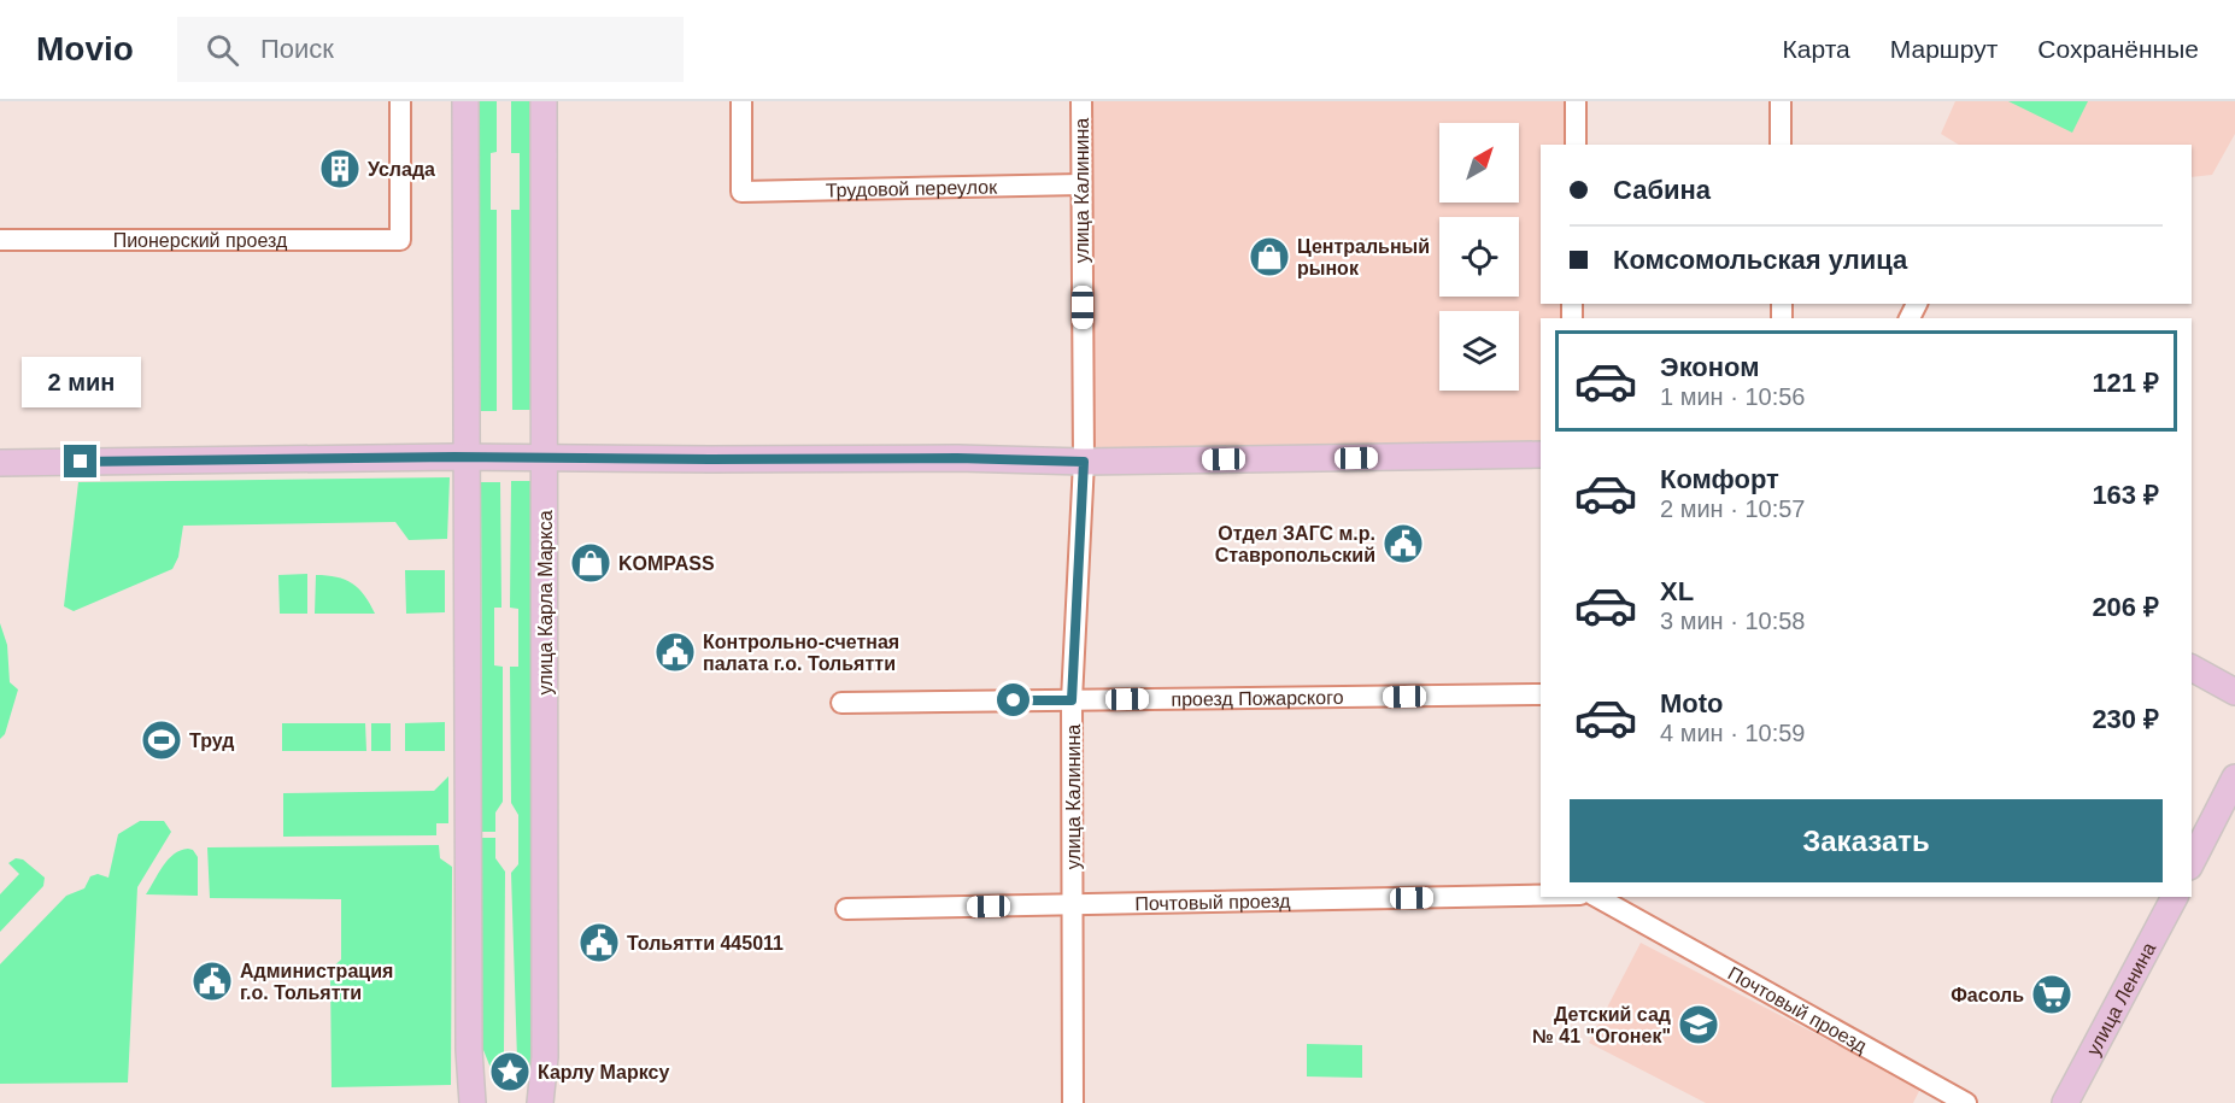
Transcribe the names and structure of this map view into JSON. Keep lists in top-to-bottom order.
{
  "streets": {
    "main road": ["улица Карла Маркса", "улица Ленина"],
    "street": [
      "Трудовой переулок",
      "улица Калинина",
      "Пионерский проезд",
      "проезд Пожарского",
      "Почтовый проезд"
    ]
  },
  "crossings": [
    ["Трудовой переулок", "улица Калинина"],
    ["улица Калинина", "проезд Пожарского"],
    ["улица Калинина", "Почтовый проезд"]
  ],
  "places": {
    "building": ["Услада"],
    "shop": ["Центральный рынок", "KOMPASS"],
    "public building": [
      "Отдел ЗАГС м.р. Ставропольский",
      "Контрольно-счетная палата г.о. Тольятти",
      "Тольятти 445011",
      "Администрация г.о. Тольятти"
    ],
    "sports": ["Труд"],
    "supermarket": ["Фасоль"],
    "school or university": ["Детский сад № 41 \"Огонек\""],
    "place": ["Карлу Марксу"]
  },
  "north": "top right",
  "page": {
    "header": "Movio",
    "search": "Поиск",
    "nav": ["Карта", "Маршрут", "Сохранённые"],
    "banner": ["Сабина", "Комсомольская улица"],
    "list": [
      {
        "name": "Эконом",
        "note": "1 мин · 10:56",
        "value": "121 ₽"
      },
      {
        "name": "Комфорт",
        "note": "2 мин · 10:57",
        "value": "163 ₽"
      },
      {
        "name": "XL",
        "note": "3 мин · 10:58",
        "value": "206 ₽"
      },
      {
        "name": "Moto",
        "note": "4 мин · 10:59",
        "value": "230 ₽"
      }
    ],
    "bubble": "2 мин",
    "buttons": "Заказать"
  }
}
